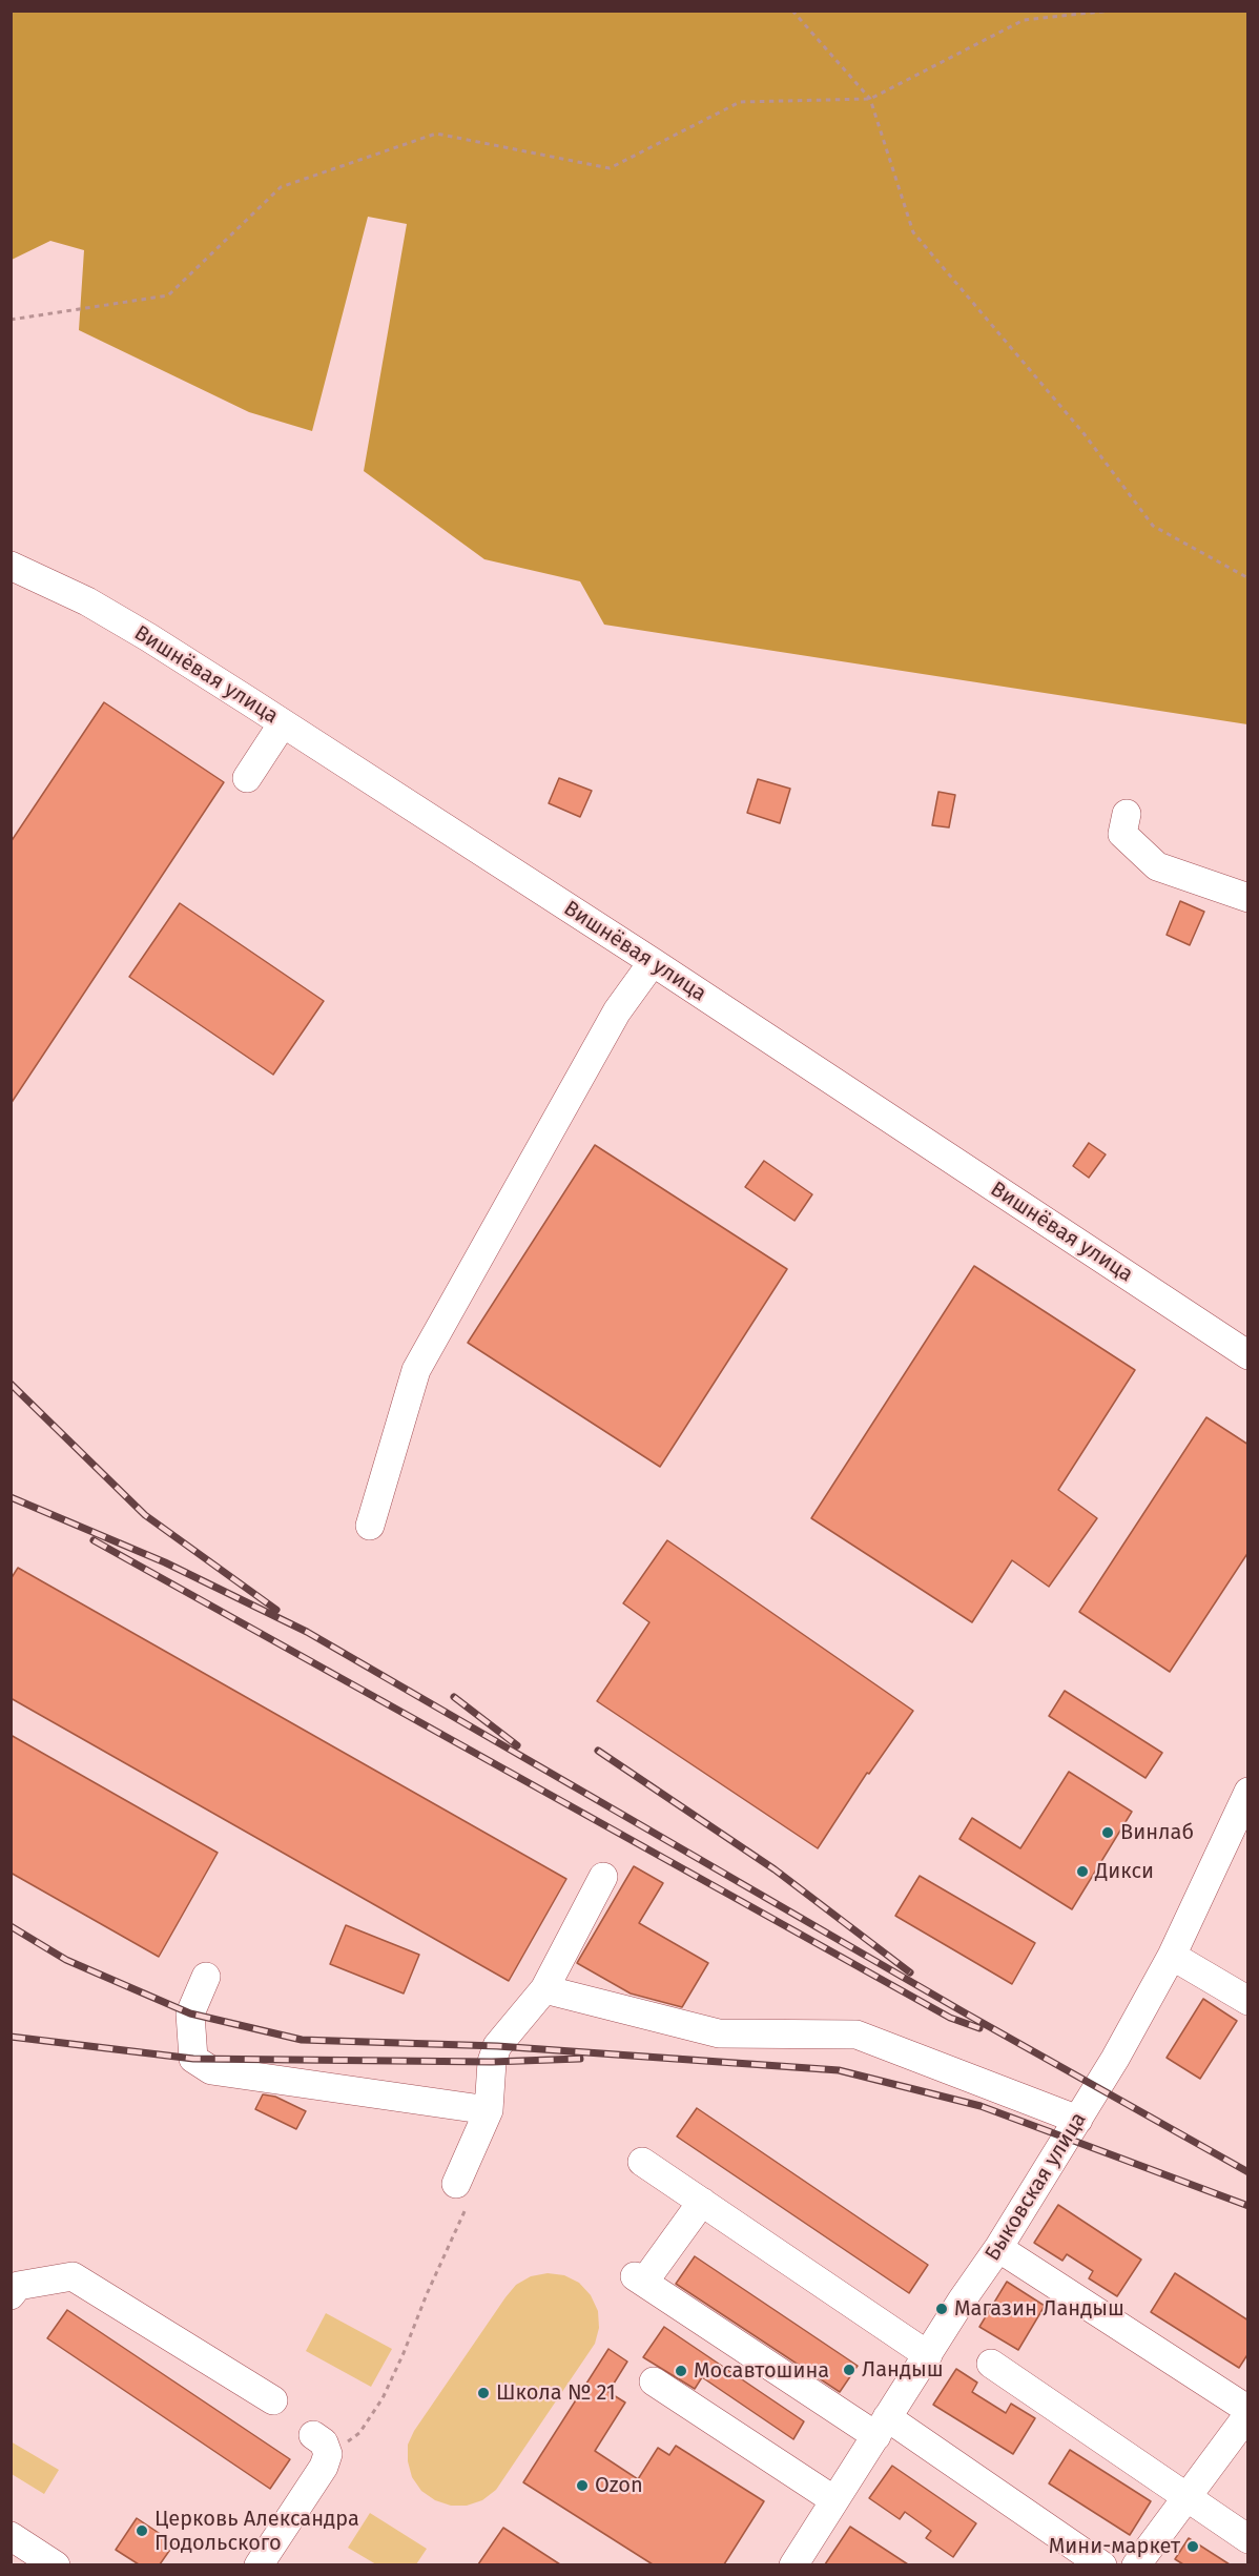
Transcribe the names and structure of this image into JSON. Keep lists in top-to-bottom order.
{
  "streets": {
    "street": ["Вишнёвая улица", "Быковская улица"]
  },
  "places": [
    "Винлаб",
    "Дикси",
    "Магазин Ландыш",
    "Ландыш",
    "Мосавтошина",
    "Школа № 21",
    "Ozon",
    "Церковь Александра Подольского",
    "Мини-маркет"
  ]
}
